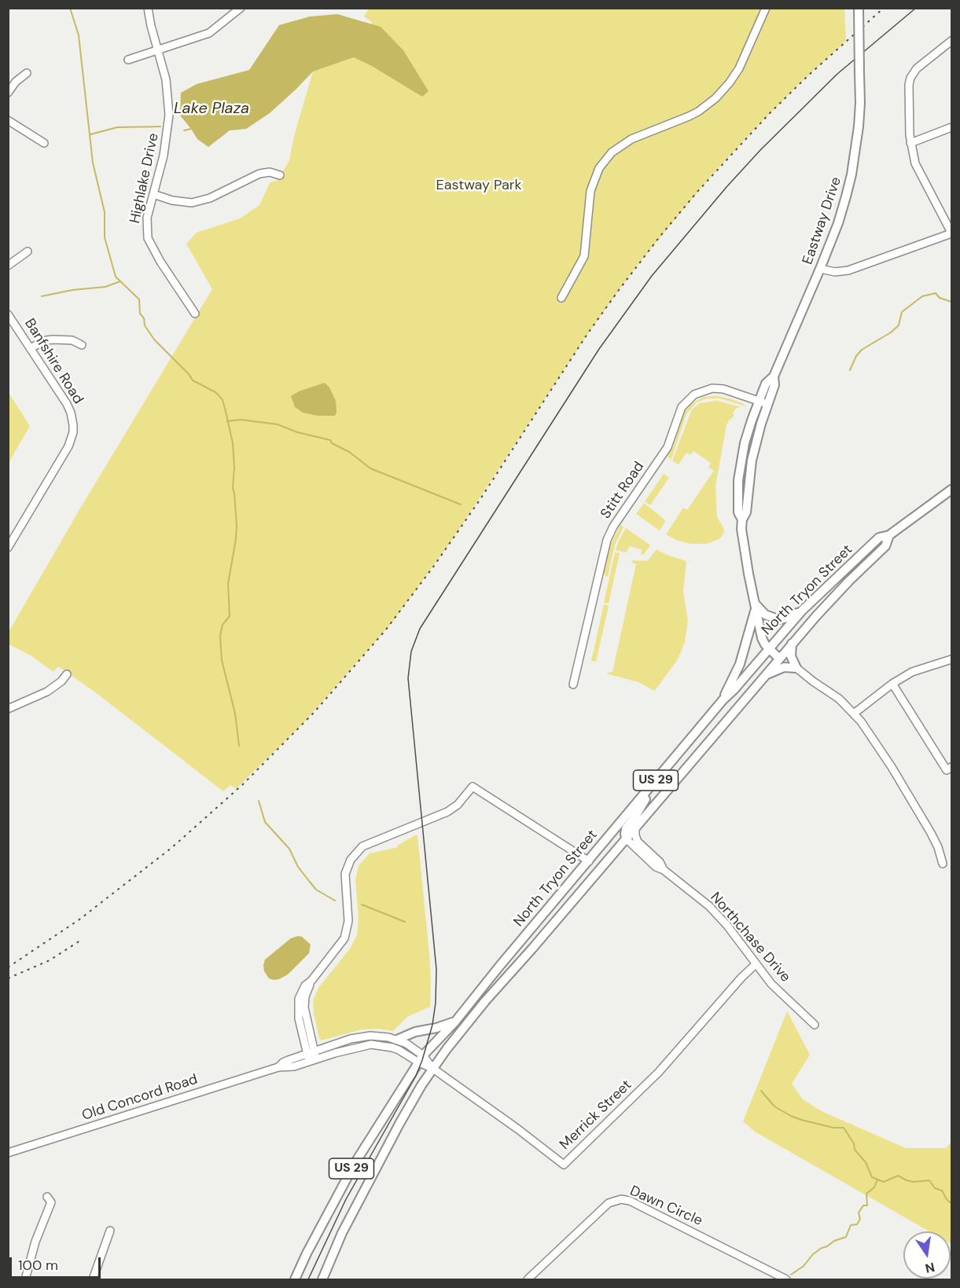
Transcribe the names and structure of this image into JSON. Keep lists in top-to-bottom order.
{
  "streets": {
    "main road": ["Eastway Drive", "North Tryon Street", "US 29"],
    "street": [
      "Highlake Drive",
      "Banfshire Road",
      "Stitt Road",
      "Northchase Drive",
      "Old Concord Road",
      "Merrick Street",
      "Dawn Circle"
    ]
  },
  "crossings": [
    ["Eastway Drive", "Stitt Road"],
    ["Eastway Drive", "North Tryon Street"],
    ["North Tryon Street", "Northchase Drive"],
    ["North Tryon Street", "Old Concord Road"],
    ["North Tryon Street", "Merrick Street"],
    ["Northchase Drive", "Merrick Street"],
    ["Old Concord Road", "Merrick Street"]
  ],
  "water": ["Lake Plaza"],
  "parks": ["Eastway Park"],
  "scale_bar": "100 m",
  "north": "bottom"
}
